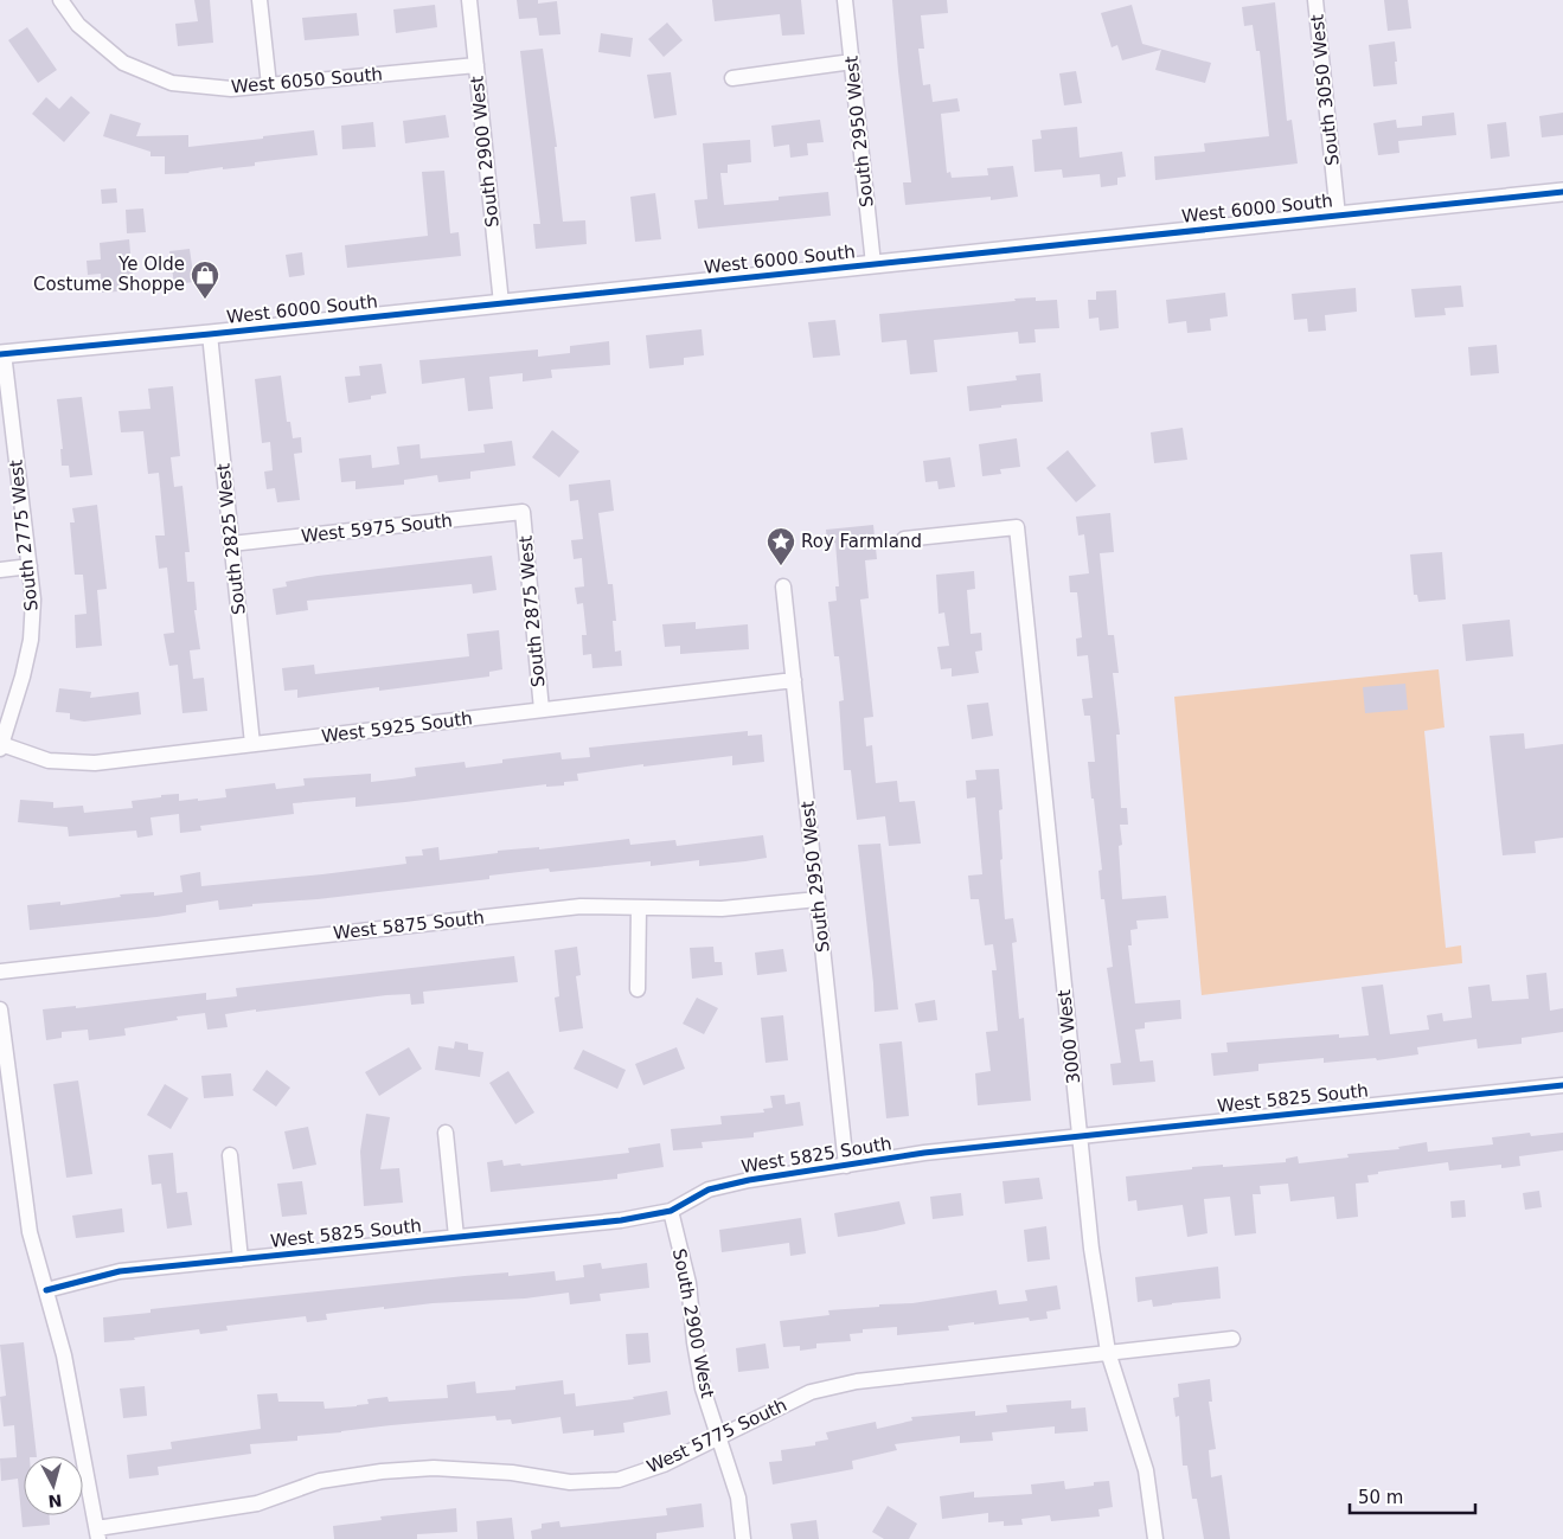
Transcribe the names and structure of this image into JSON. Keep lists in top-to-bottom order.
{
  "streets": {
    "street": [
      "West 6050 South",
      "South 3050 West",
      "South 2950 West",
      "South 2900 West",
      "West 6000 South",
      "West 5975 South",
      "South 2775 West",
      "South 2825 West",
      "South 2875 West",
      "West 5925 South",
      "West 5875 South",
      "3000 West",
      "West 5825 South",
      "West 5775 South"
    ]
  },
  "crossings": [
    ["West 6050 South", "South 2900 West"],
    ["South 3050 West", "West 6000 South"],
    ["South 2950 West", "West 6000 South"],
    ["South 2950 West", "West 5925 South"],
    ["South 2950 West", "West 5875 South"],
    ["South 2950 West", "West 5825 South"],
    ["South 2900 West", "West 6000 South"],
    ["South 2900 West", "West 5825 South"],
    ["South 2900 West", "West 5775 South"],
    ["West 6000 South", "South 2775 West"],
    ["West 6000 South", "South 2825 West"],
    ["West 5975 South", "South 2825 West"],
    ["West 5975 South", "South 2875 West"],
    ["South 2775 West", "West 5925 South"],
    ["South 2825 West", "West 5925 South"],
    ["South 2875 West", "West 5925 South"],
    ["3000 West", "West 5825 South"],
    ["3000 West", "West 5775 South"]
  ],
  "places": {
    "shop": ["Ye Olde Costume Shoppe"],
    "place": ["Roy Farmland"]
  },
  "scale_bar": "50 m",
  "north": "bottom"
}
